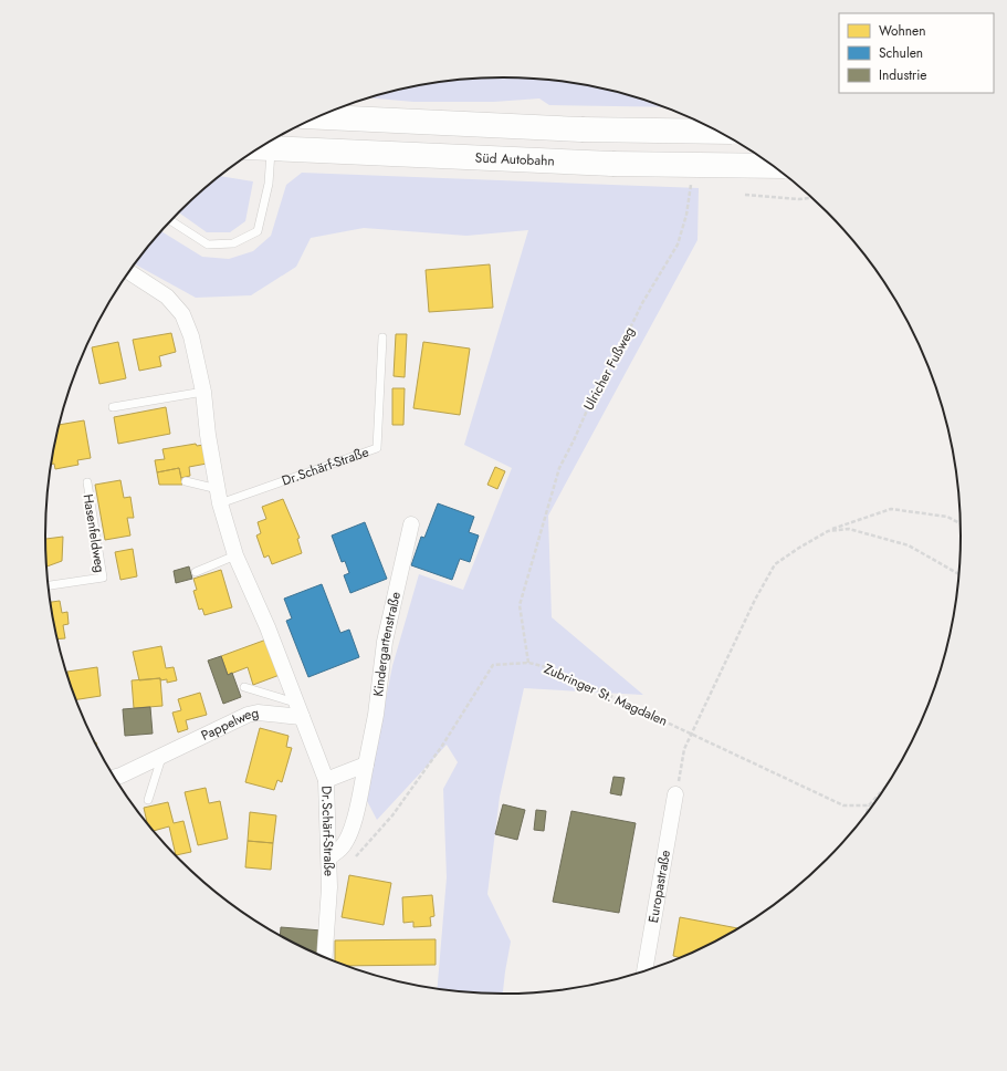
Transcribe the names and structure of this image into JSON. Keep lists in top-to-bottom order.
{
  "streets": {
    "highway": ["Süd Autobahn"],
    "street": [
      "Dr.Schärf-Straße",
      "Kindergartenstraße",
      "Pappelweg",
      "Europastraße"
    ],
    "lane": ["Hasenfeldweg"],
    "path": ["Ulricher Fußweg", "Zubringer St. Magdalen"]
  },
  "crossings": [
    ["Ulricher Fußweg", "Zubringer St. Magdalen"],
    ["Dr.Schärf-Straße", "Kindergartenstraße"],
    ["Dr.Schärf-Straße", "Pappelweg"]
  ],
  "legend": ["Wohnen", "Schulen", "Industrie"]
}
